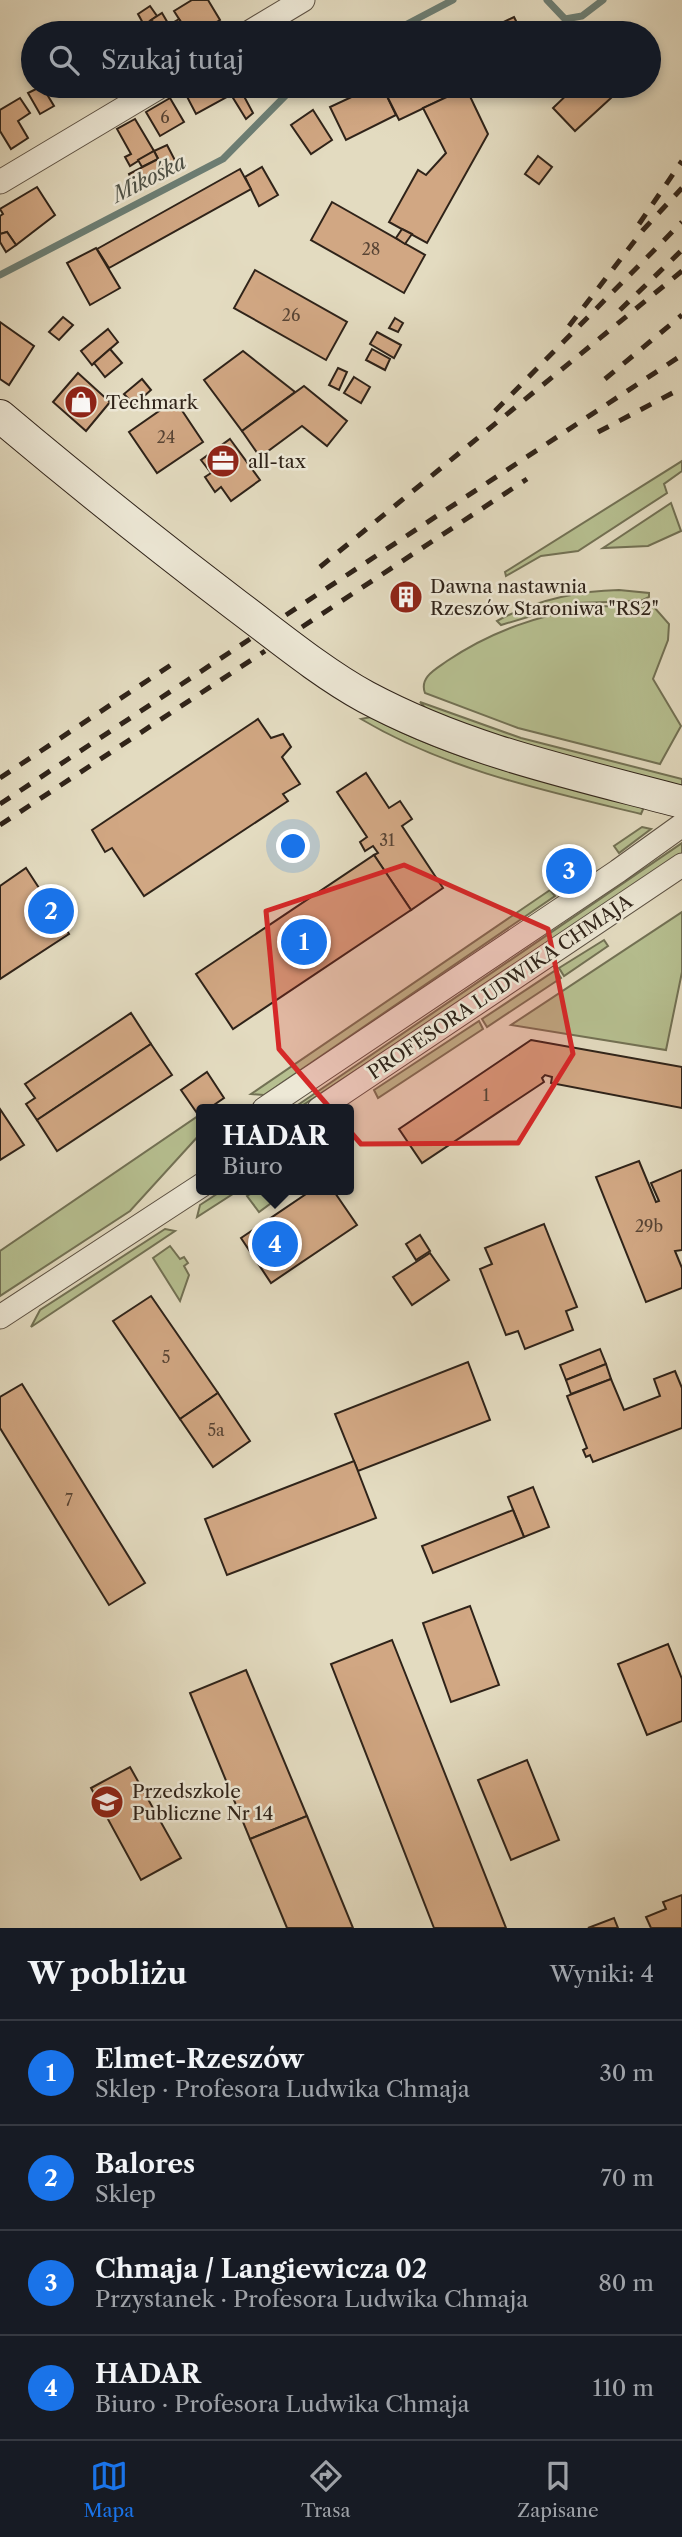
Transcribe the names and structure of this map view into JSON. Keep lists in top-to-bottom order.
{
  "streets": {
    "street": ["PROFESORA LUDWIKA CHMAJA"]
  },
  "water": ["Mikośka"],
  "places": {
    "shop": ["Techmark"],
    "office": ["all-tax"],
    "building": ["Dawna nastawnia Rzeszów Staroniwa \"RS2\""],
    "school or university": ["Przedszkole Publiczne Nr 14"]
  },
  "house_numbers": [
    "6",
    "28",
    "26",
    "24",
    "31",
    "1",
    "29b",
    "5",
    "5a",
    "7"
  ],
  "page": {
    "search": "Szukaj tutaj",
    "pins": [
      "3",
      "2",
      "1",
      "4"
    ],
    "popup": ["HADAR", "Biuro"],
    "heading": ["W pobliżu", "Wyniki: 4"],
    "list": [
      {
        "mark": "1",
        "name": "Elmet-Rzeszów",
        "note": "Sklep · Profesora Ludwika Chmaja",
        "value": "30 m"
      },
      {
        "mark": "2",
        "name": "Balores",
        "note": "Sklep",
        "value": "70 m"
      },
      {
        "mark": "3",
        "name": "Chmaja / Langiewicza 02",
        "note": "Przystanek · Profesora Ludwika Chmaja",
        "value": "80 m"
      },
      {
        "mark": "4",
        "name": "HADAR",
        "note": "Biuro · Profesora Ludwika Chmaja",
        "value": "110 m"
      }
    ],
    "nav": ["Mapa", "Trasa", "Zapisane"]
  }
}
